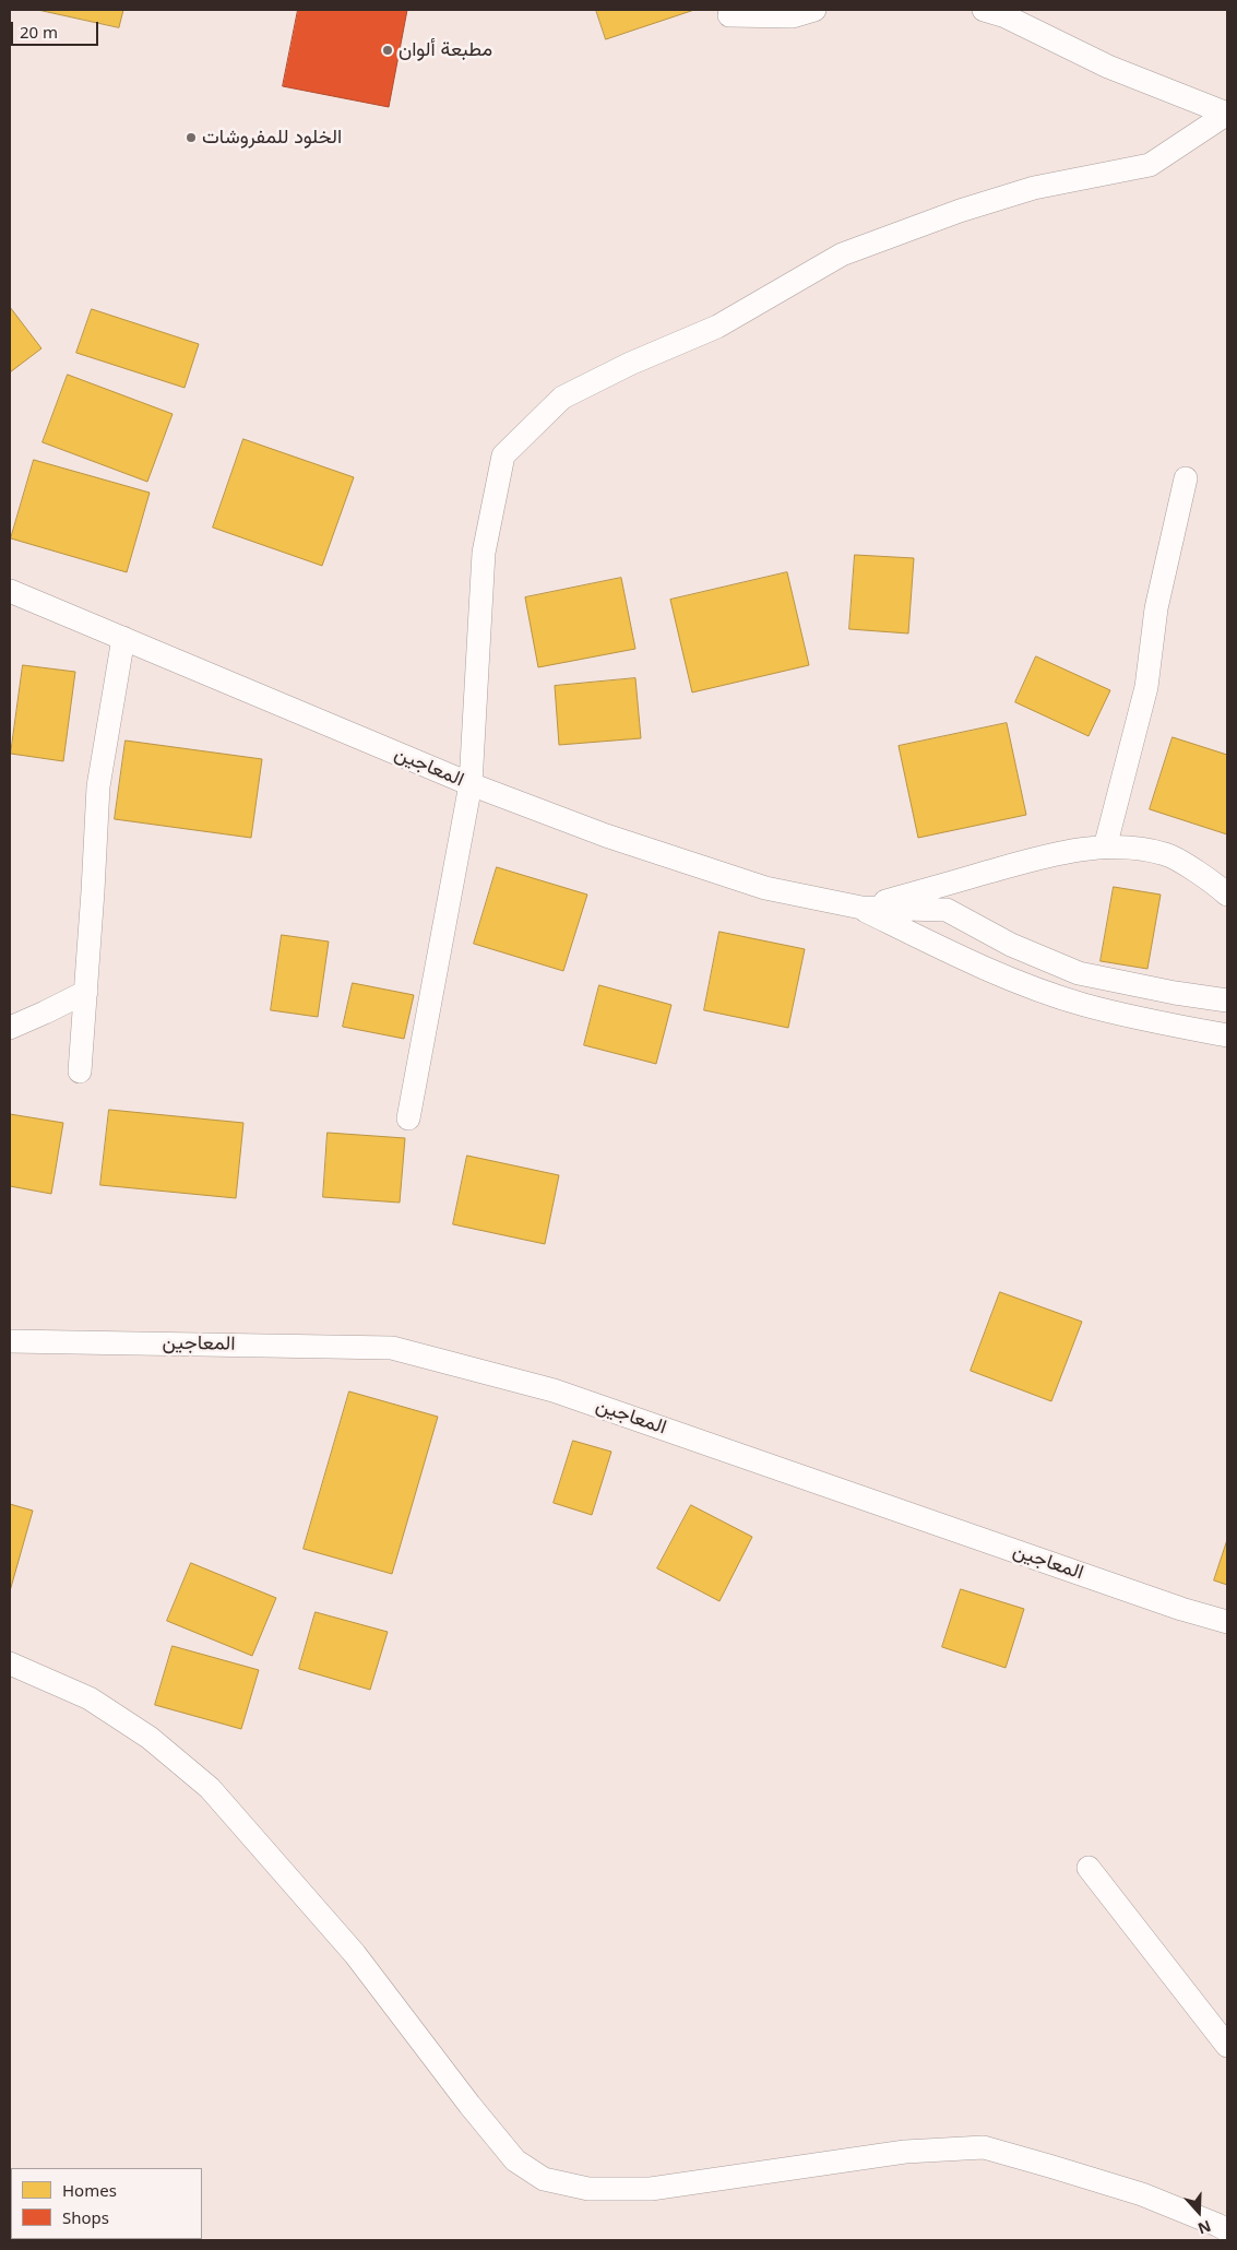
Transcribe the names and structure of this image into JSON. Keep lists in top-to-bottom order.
{
  "streets": {
    "street": ["المعاجين"]
  },
  "places": ["مطبعة ألوان", "الخلود للمفروشات"],
  "legend": ["Homes", "Shops"],
  "scale_bar": "20 m",
  "north": "bottom"
}
